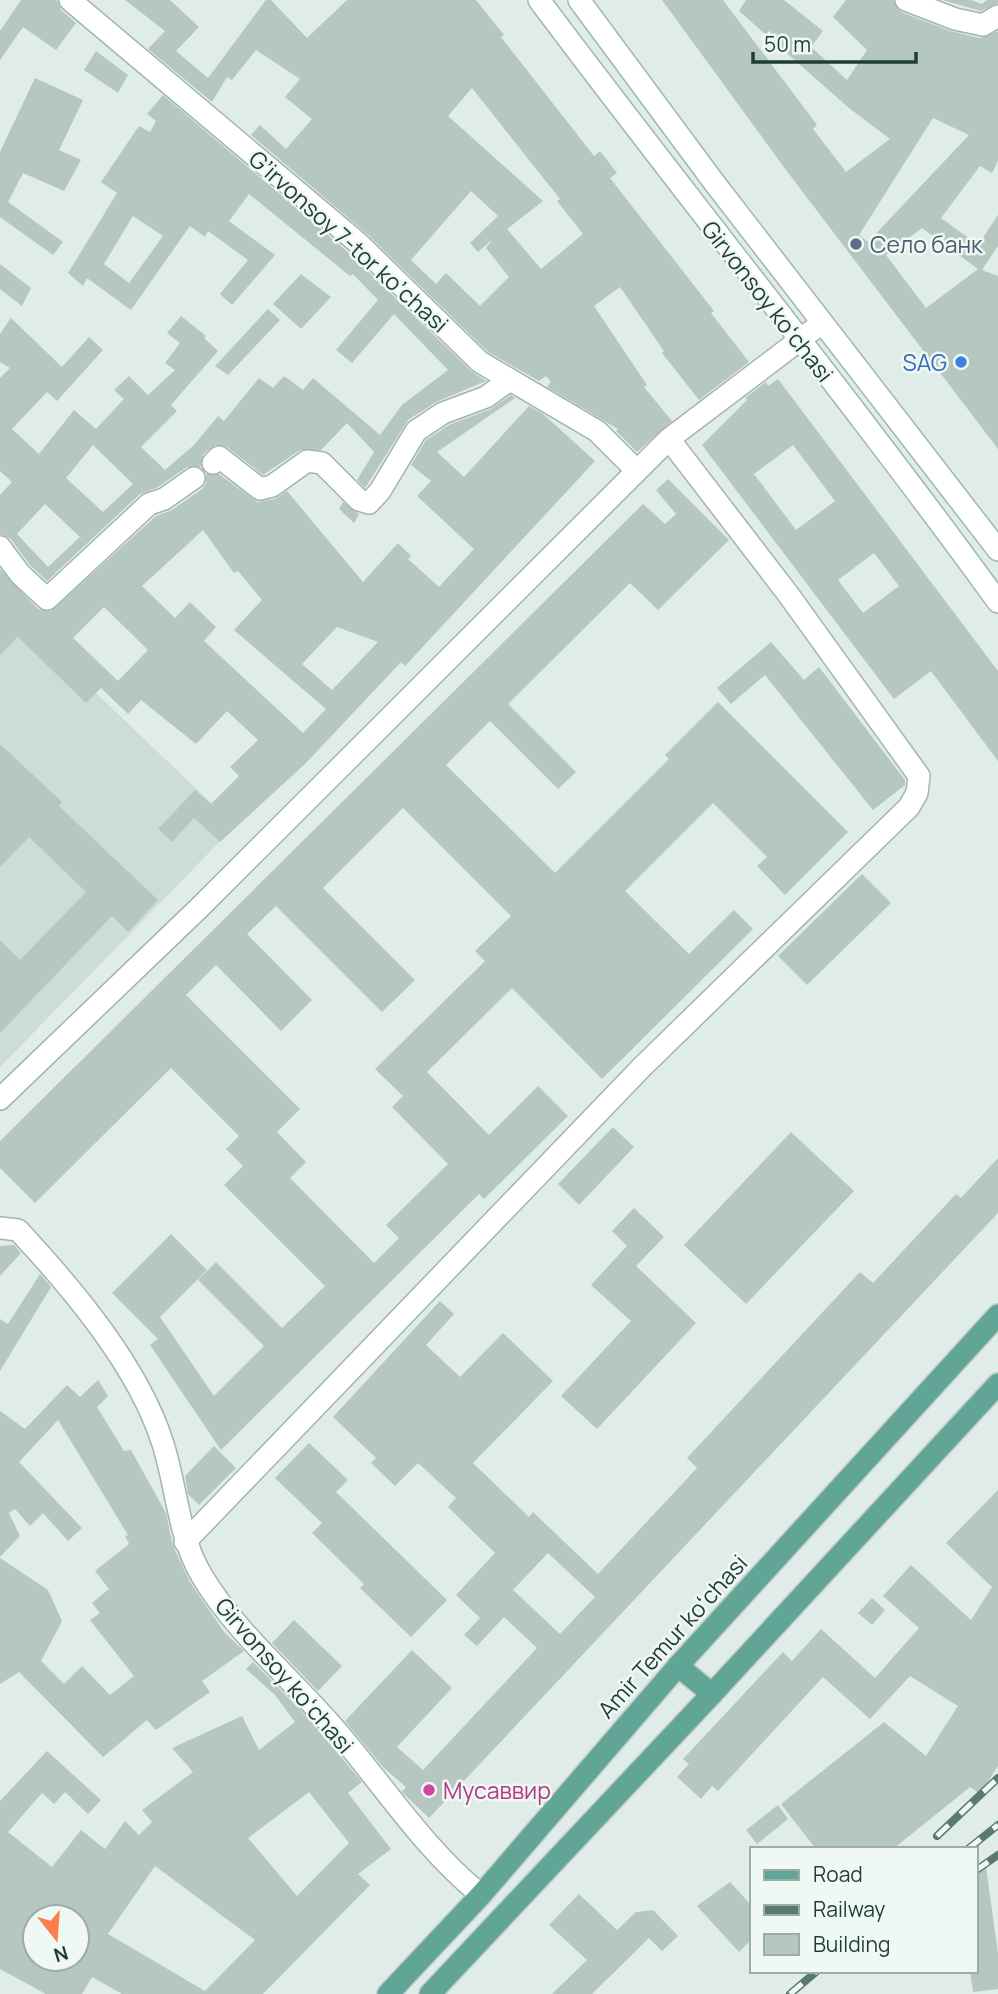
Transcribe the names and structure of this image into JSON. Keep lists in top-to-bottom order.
{
  "streets": {
    "main road": ["Amir Temur koʻchasi"],
    "street": ["Gʼirvonsoy 7-tor koʼchasi", "Girvonsoy koʻchasi"]
  },
  "crossings": [
    ["Girvonsoy koʻchasi", "Amir Temur koʻchasi"]
  ],
  "places": ["Село банк", "SAG", "Мусаввир"],
  "legend": ["Road", "Railway", "Building"],
  "scale_bar": "50 m",
  "north": "bottom"
}
